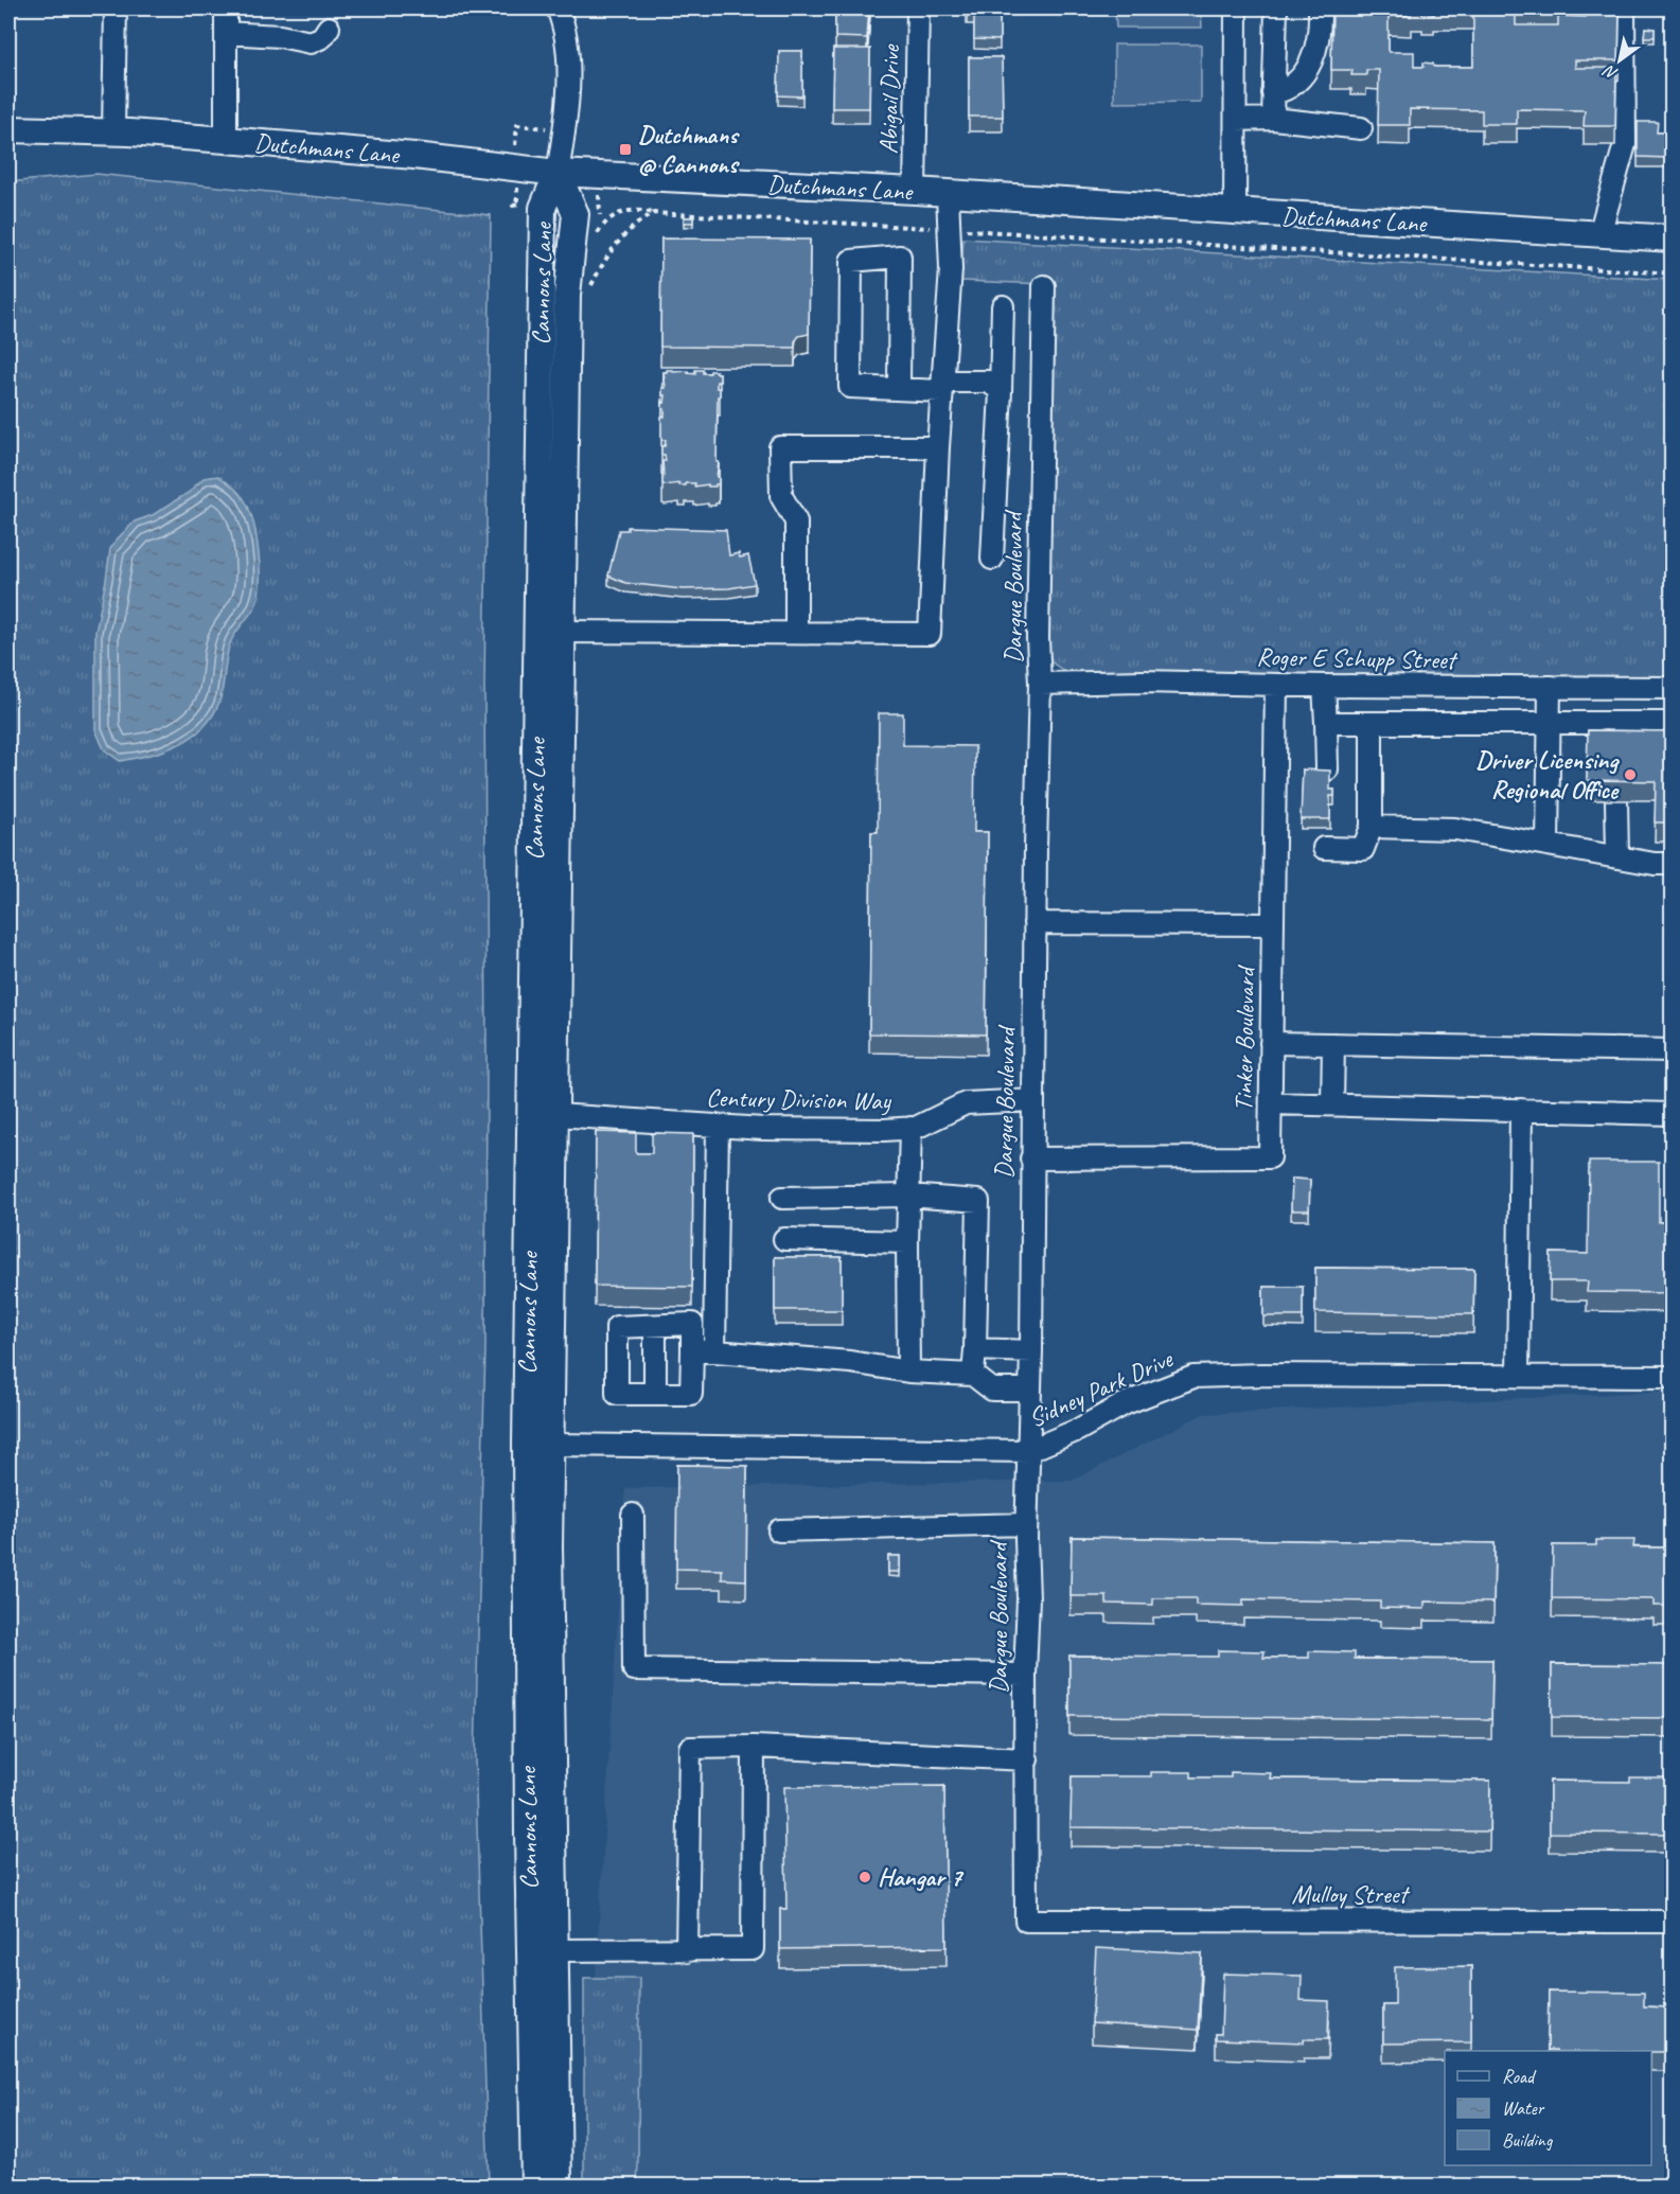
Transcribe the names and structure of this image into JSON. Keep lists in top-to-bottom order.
{
  "streets": {
    "main road": ["Dutchmans Lane", "Cannons Lane"],
    "street": [
      "Abigail Drive",
      "Dargue Boulevard",
      "Roger E Schupp Street",
      "Tinker Boulevard",
      "Century Division Way",
      "Sidney Park Drive",
      "Mulloy Street"
    ]
  },
  "crossings": [
    ["Abigail Drive", "Dutchmans Lane"],
    ["Dutchmans Lane", "Cannons Lane"],
    ["Cannons Lane", "Century Division Way"],
    ["Cannons Lane", "Sidney Park Drive"],
    ["Dargue Boulevard", "Roger E Schupp Street"],
    ["Dargue Boulevard", "Tinker Boulevard"],
    ["Dargue Boulevard", "Century Division Way"],
    ["Dargue Boulevard", "Sidney Park Drive"],
    ["Dargue Boulevard", "Mulloy Street"],
    ["Roger E Schupp Street", "Tinker Boulevard"]
  ],
  "places": {
    "transit": ["Dutchmans @ Cannons"],
    "other": ["Driver Licensing Regional Office", "Hangar 7"]
  },
  "legend": ["Road", "Water", "Building"],
  "north": "bottom left"
}
